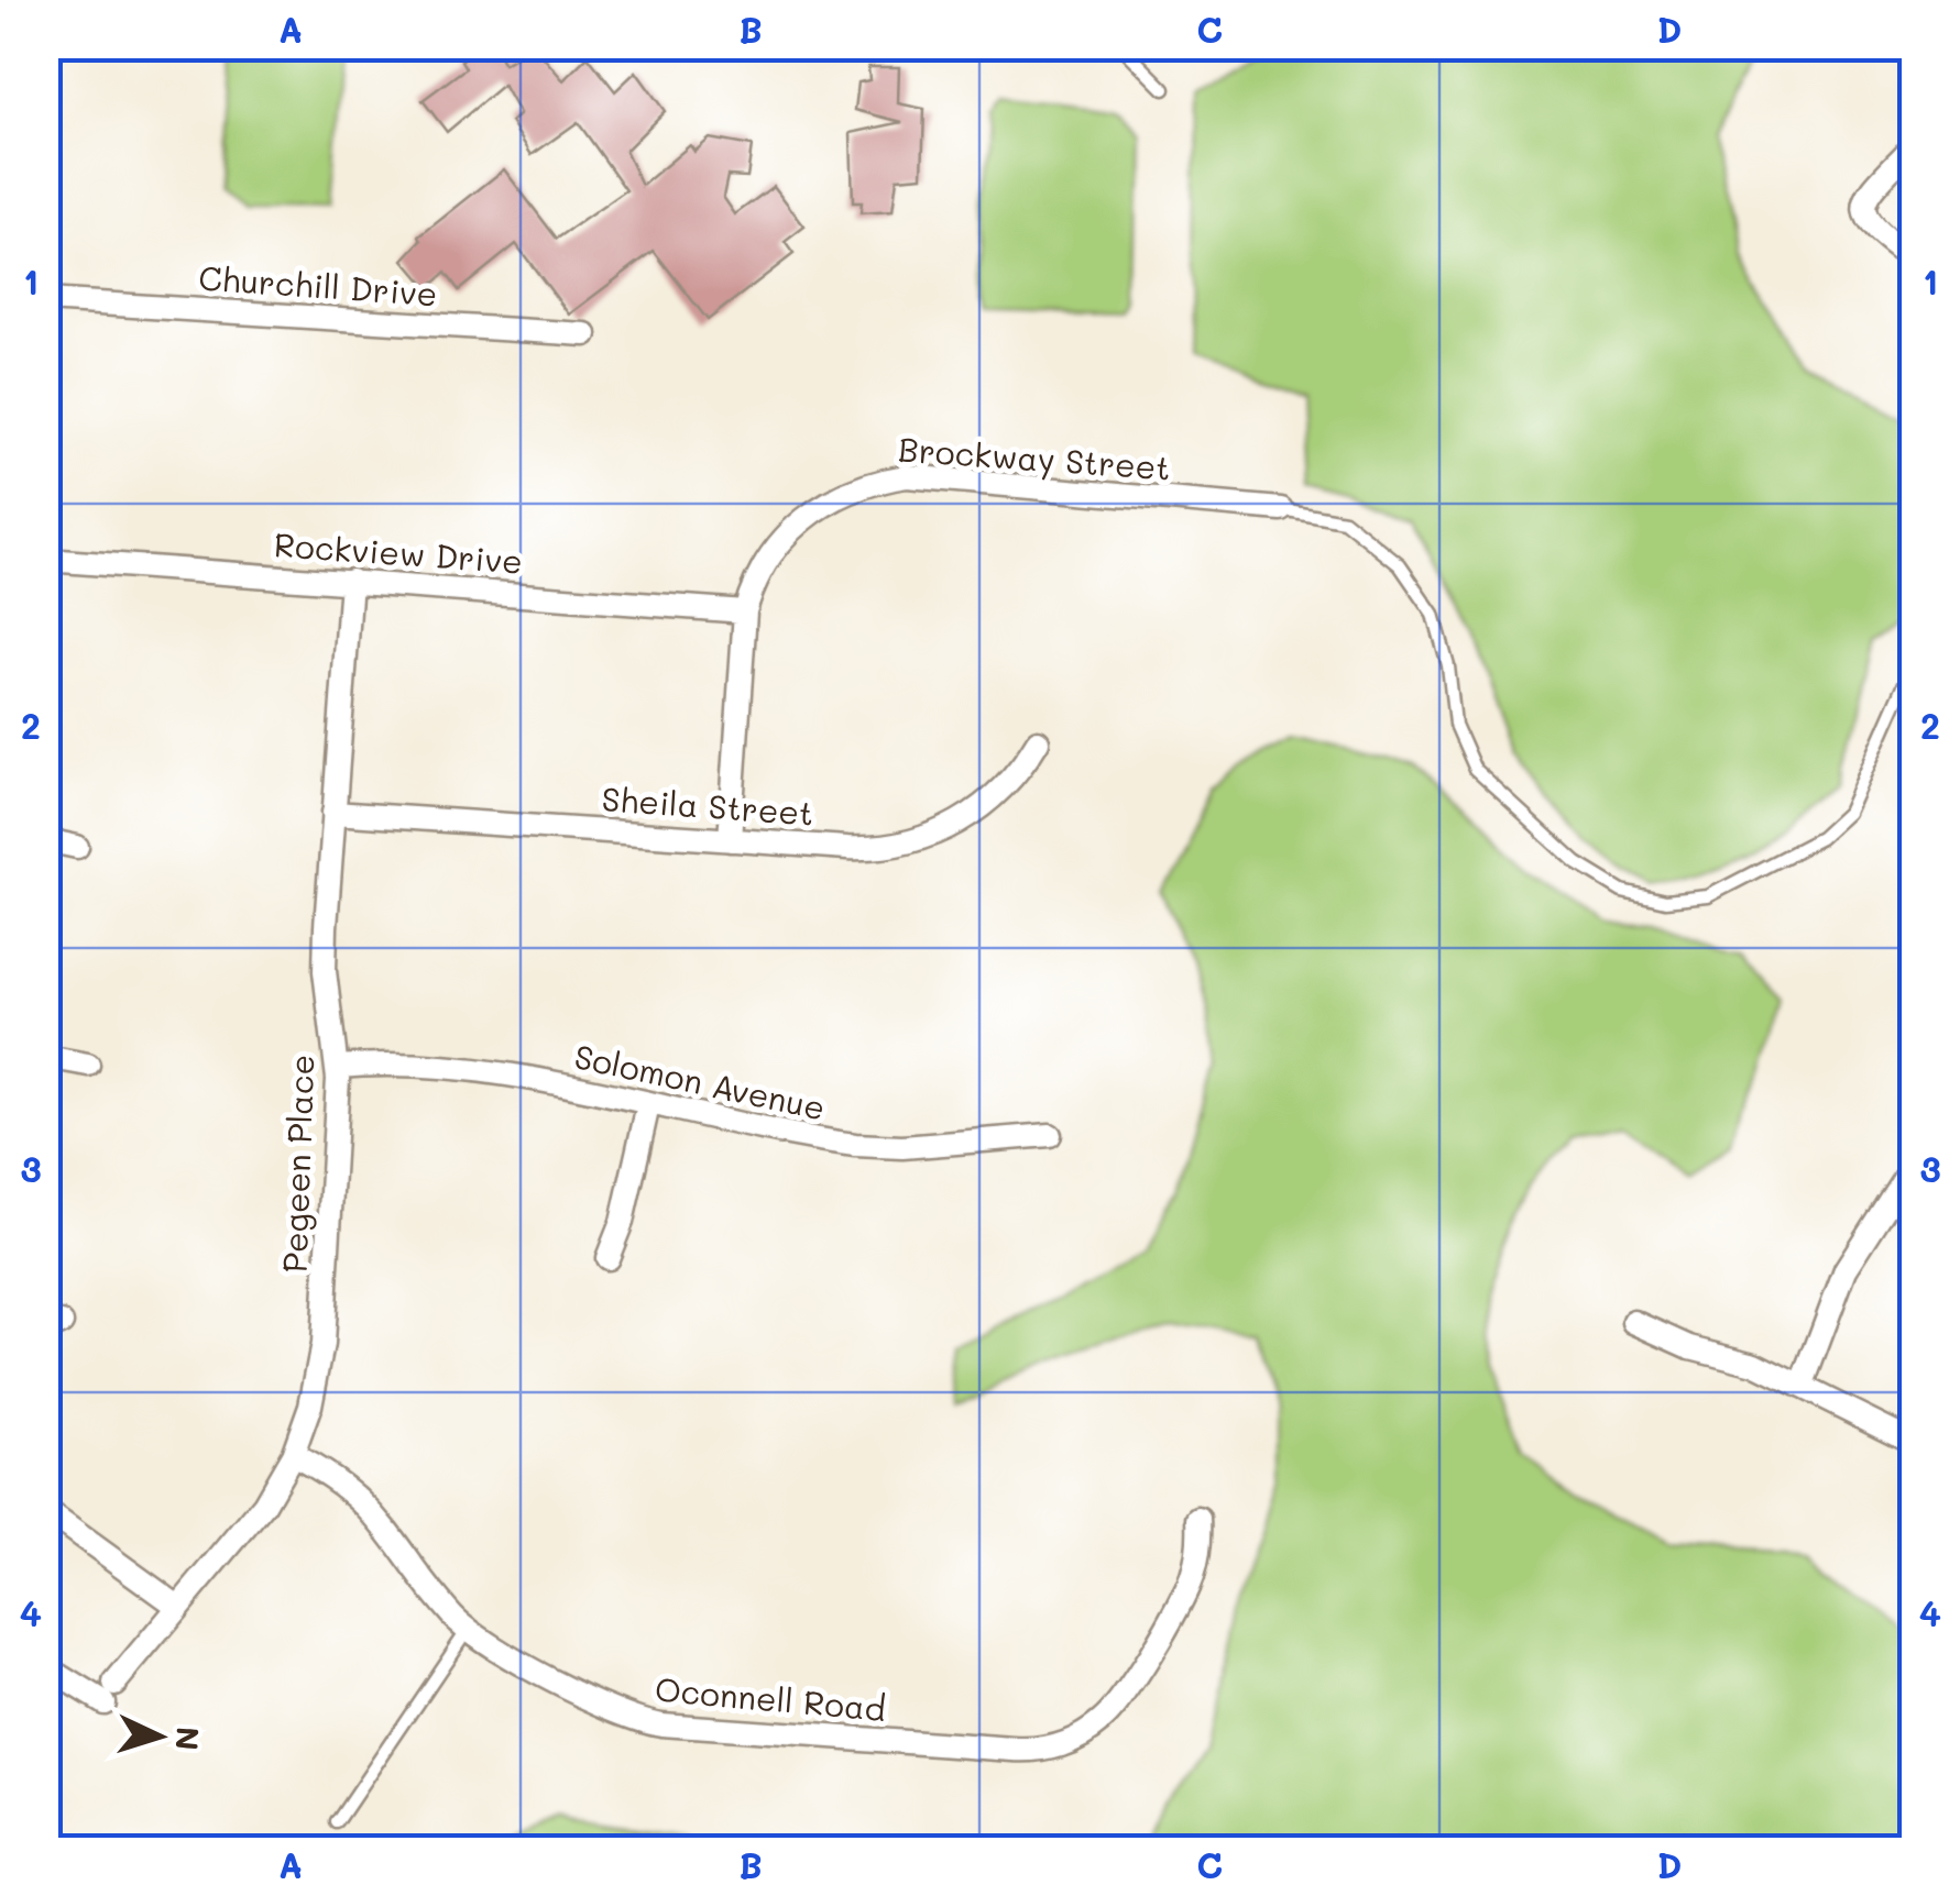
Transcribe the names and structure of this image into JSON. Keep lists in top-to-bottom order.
{
  "streets": {
    "street": [
      "Churchill Drive",
      "Brockway Street",
      "Rockview Drive",
      "Sheila Street",
      "Solomon Avenue",
      "Pegeen Place",
      "Oconnell Road"
    ]
  },
  "crossings": [
    ["Brockway Street", "Rockview Drive"],
    ["Brockway Street", "Sheila Street"],
    ["Rockview Drive", "Pegeen Place"],
    ["Sheila Street", "Pegeen Place"],
    ["Solomon Avenue", "Pegeen Place"],
    ["Pegeen Place", "Oconnell Road"]
  ],
  "north": "right",
  "grid": {
    "columns": [
      "A",
      "B",
      "C",
      "D"
    ],
    "rows": [
      "1",
      "2",
      "3",
      "4"
    ]
  }
}
